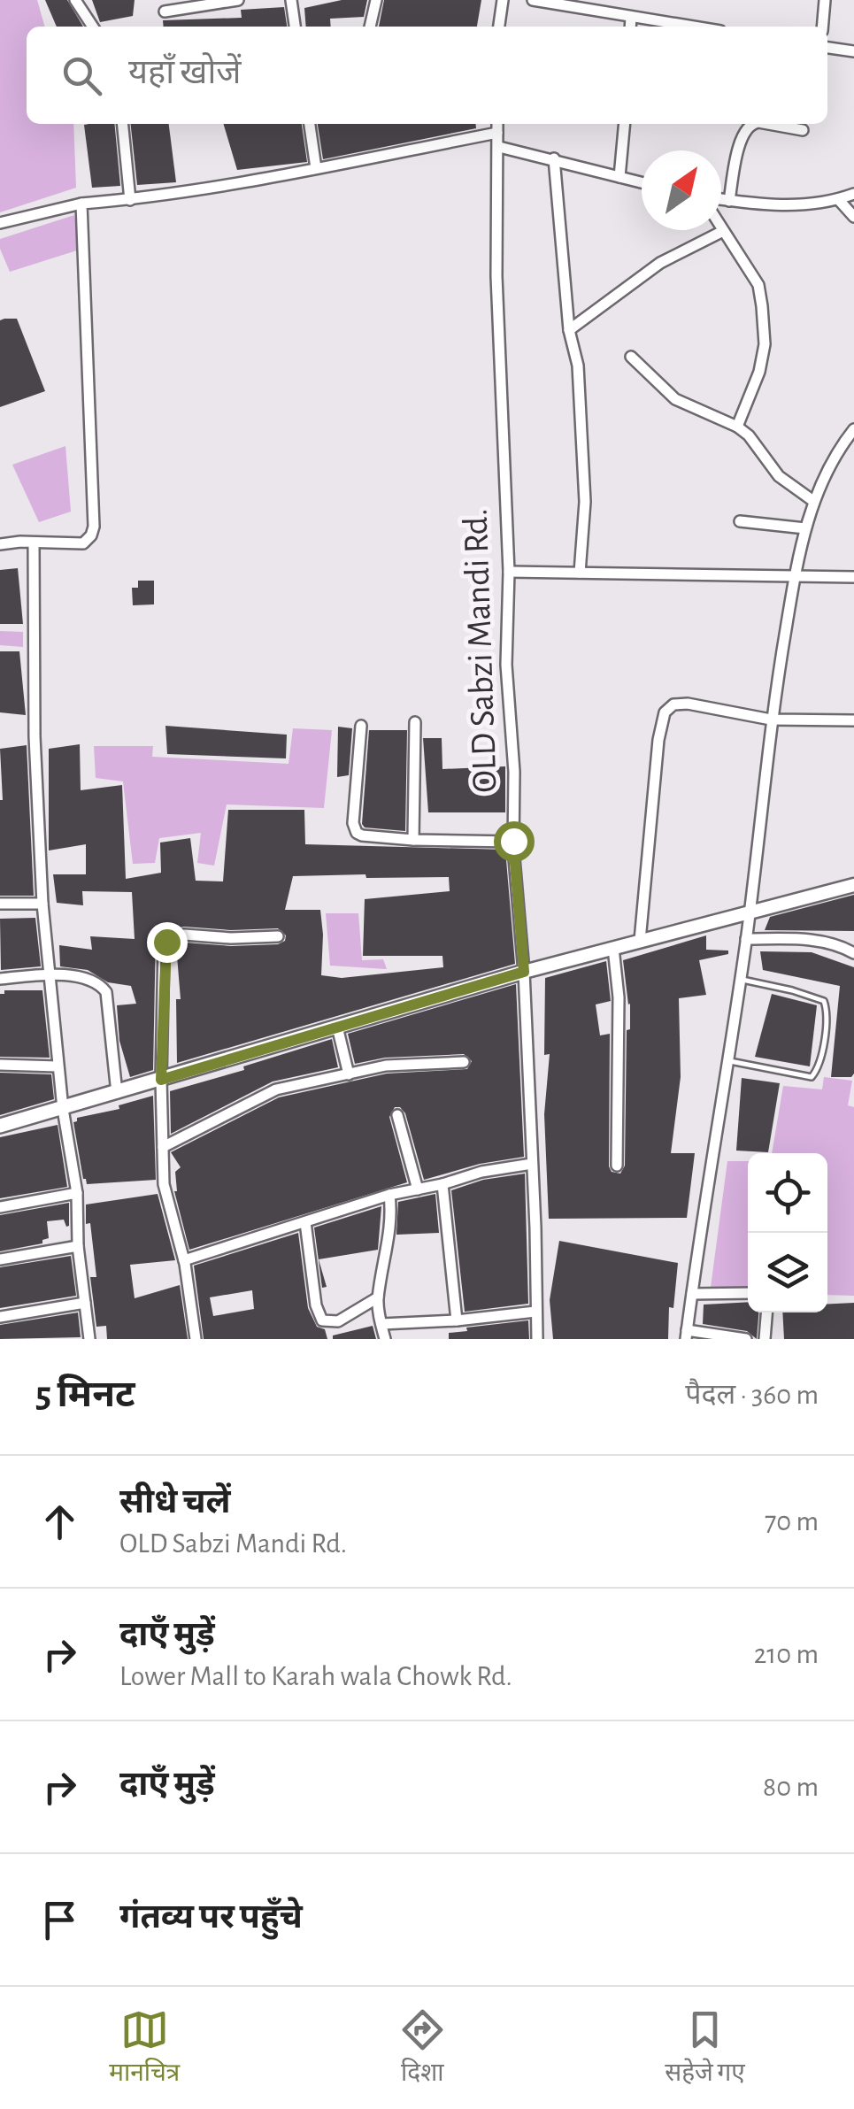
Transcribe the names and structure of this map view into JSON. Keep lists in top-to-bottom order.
{
  "streets": {
    "street": ["OLD Sabzi Mandi Rd."]
  },
  "north": "top right",
  "page": {
    "search": "यहाँ खोजें",
    "heading": ["5 मिनट", "पैदल · 360 m"],
    "list": [
      ["सीधे चलें", "OLD Sabzi Mandi Rd.", "70 m"],
      ["दाएँ मुड़ें", "Lower Mall to Karah wala Chowk Rd.", "210 m"],
      ["दाएँ मुड़ें", "80 m"],
      "गंतव्य पर पहुँचे"
    ],
    "nav": ["मानचित्र", "दिशा", "सहेजे गए"]
  }
}
